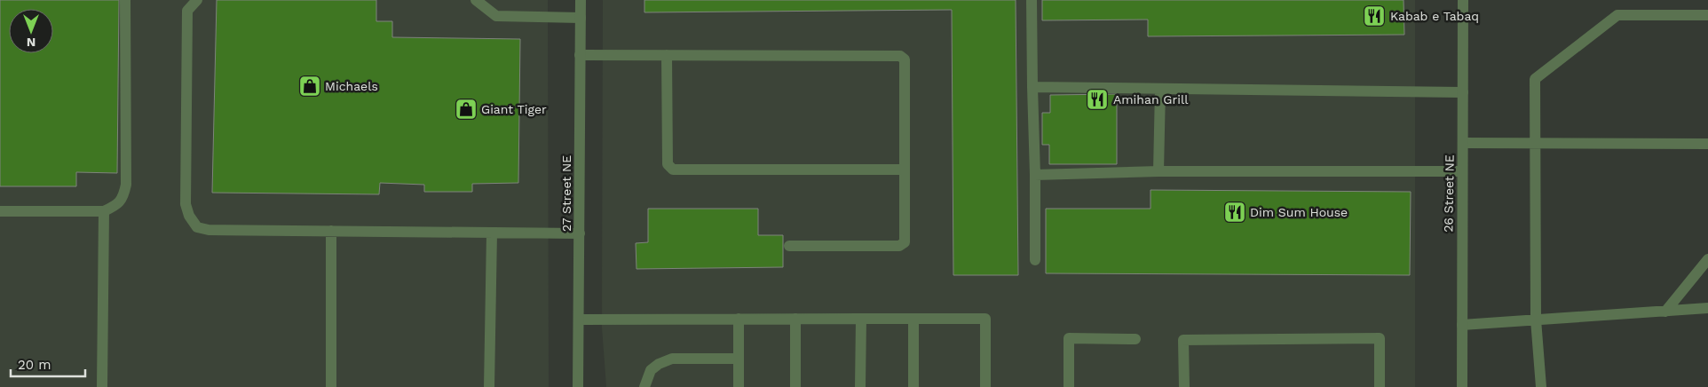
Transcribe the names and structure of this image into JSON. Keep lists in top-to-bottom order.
{
  "streets": {
    "street": ["27 Street NE", "26 Street NE"]
  },
  "places": {
    "restaurant": ["Kabab e Tabaq", "Amihan Grill", "Dim Sum House"],
    "shop": ["Michaels", "Giant Tiger"]
  },
  "scale_bar": "20 m",
  "north": "bottom"
}
